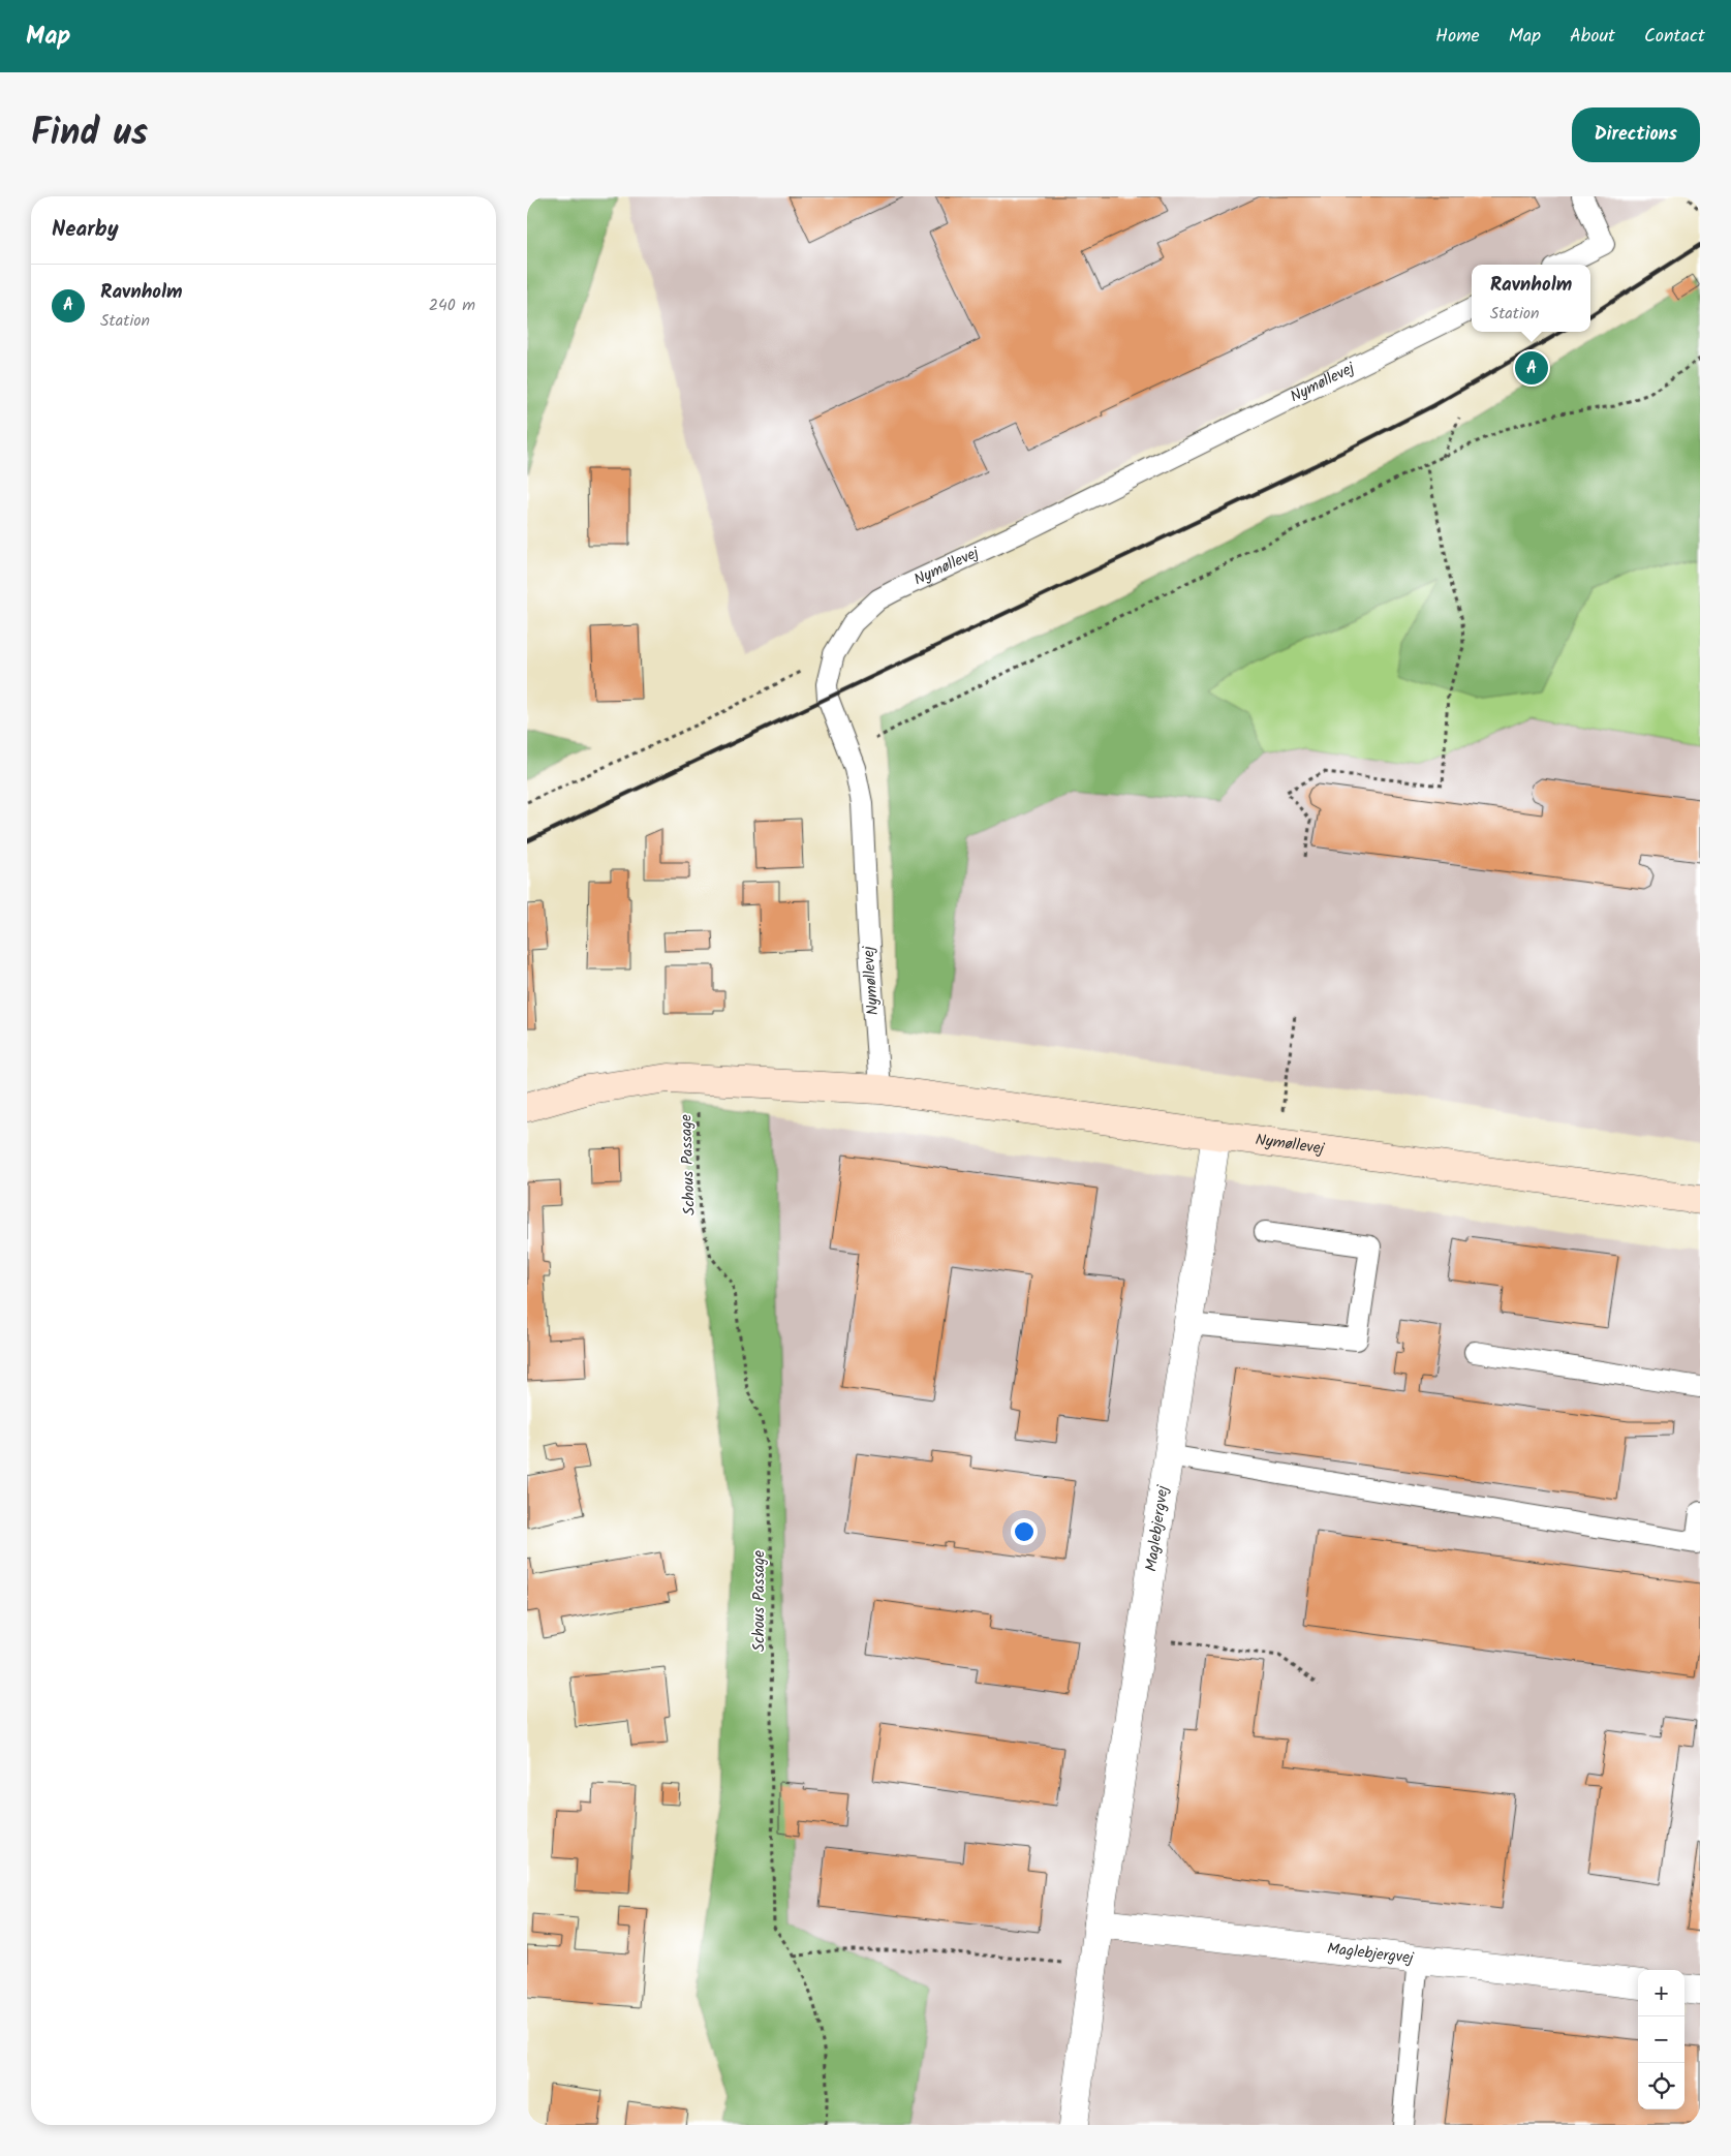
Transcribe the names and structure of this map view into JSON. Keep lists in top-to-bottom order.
{
  "streets": {
    "street": ["Nymøllevej", "Maglebjergvej"],
    "path": ["Schous Passage"]
  },
  "crossings": [
    ["Nymøllevej", "Schous Passage"],
    ["Nymøllevej", "Maglebjergvej"]
  ],
  "page": {
    "header": "Map",
    "nav": [
      "Home",
      "Map",
      "About",
      "Contact"
    ],
    "title": "Find us",
    "buttons": "Directions",
    "heading": "Nearby",
    "list": [
      {
        "mark": "A",
        "name": "Ravnholm",
        "note": "Station",
        "value": "240 m"
      }
    ],
    "popup": ["Ravnholm", "Station"],
    "pins": "A",
    "map_buttons": ["+", "−"]
  }
}
